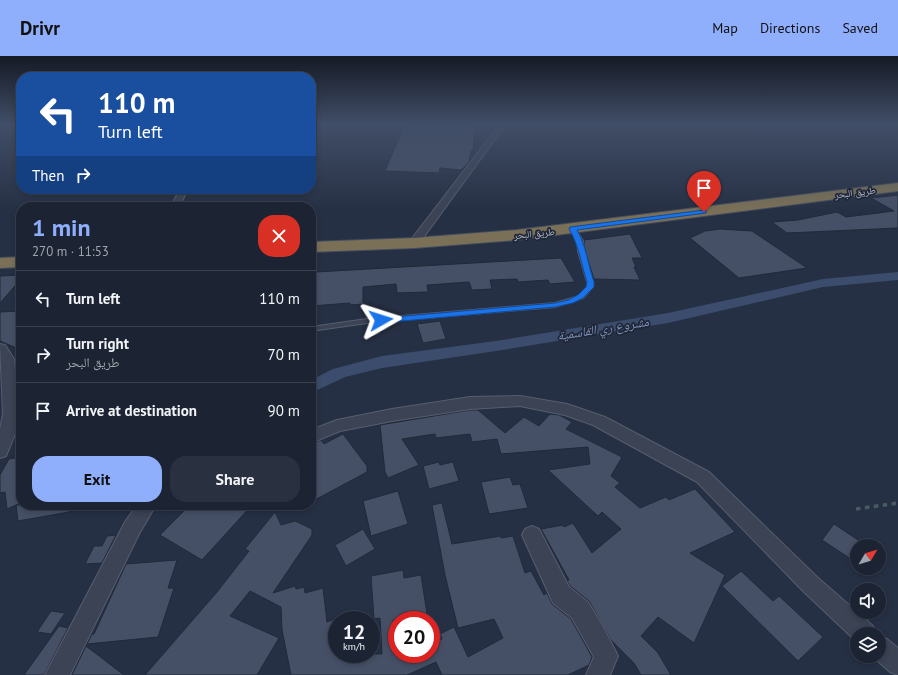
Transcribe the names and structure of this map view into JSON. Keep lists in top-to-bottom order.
{
  "streets": {
    "highway": ["طريق البحر"]
  },
  "water": ["مشروع ري القاسمية"],
  "north": "top right",
  "page": {
    "header": "Drivr",
    "nav": ["Map", "Directions", "Saved"],
    "turn": ["110 m", "Turn left"],
    "then": "Then",
    "heading": ["1 min", "270 m · 11:53"],
    "list": [
      {
        "name": "Turn left",
        "value": "110 m"
      },
      {
        "name": "Turn right",
        "note": "طريق البحر",
        "value": "70 m"
      },
      {
        "name": "Arrive at destination",
        "value": "90 m"
      }
    ],
    "buttons": ["Exit", "Share"],
    "speed": "12 km/h",
    "limit": "20"
  }
}
